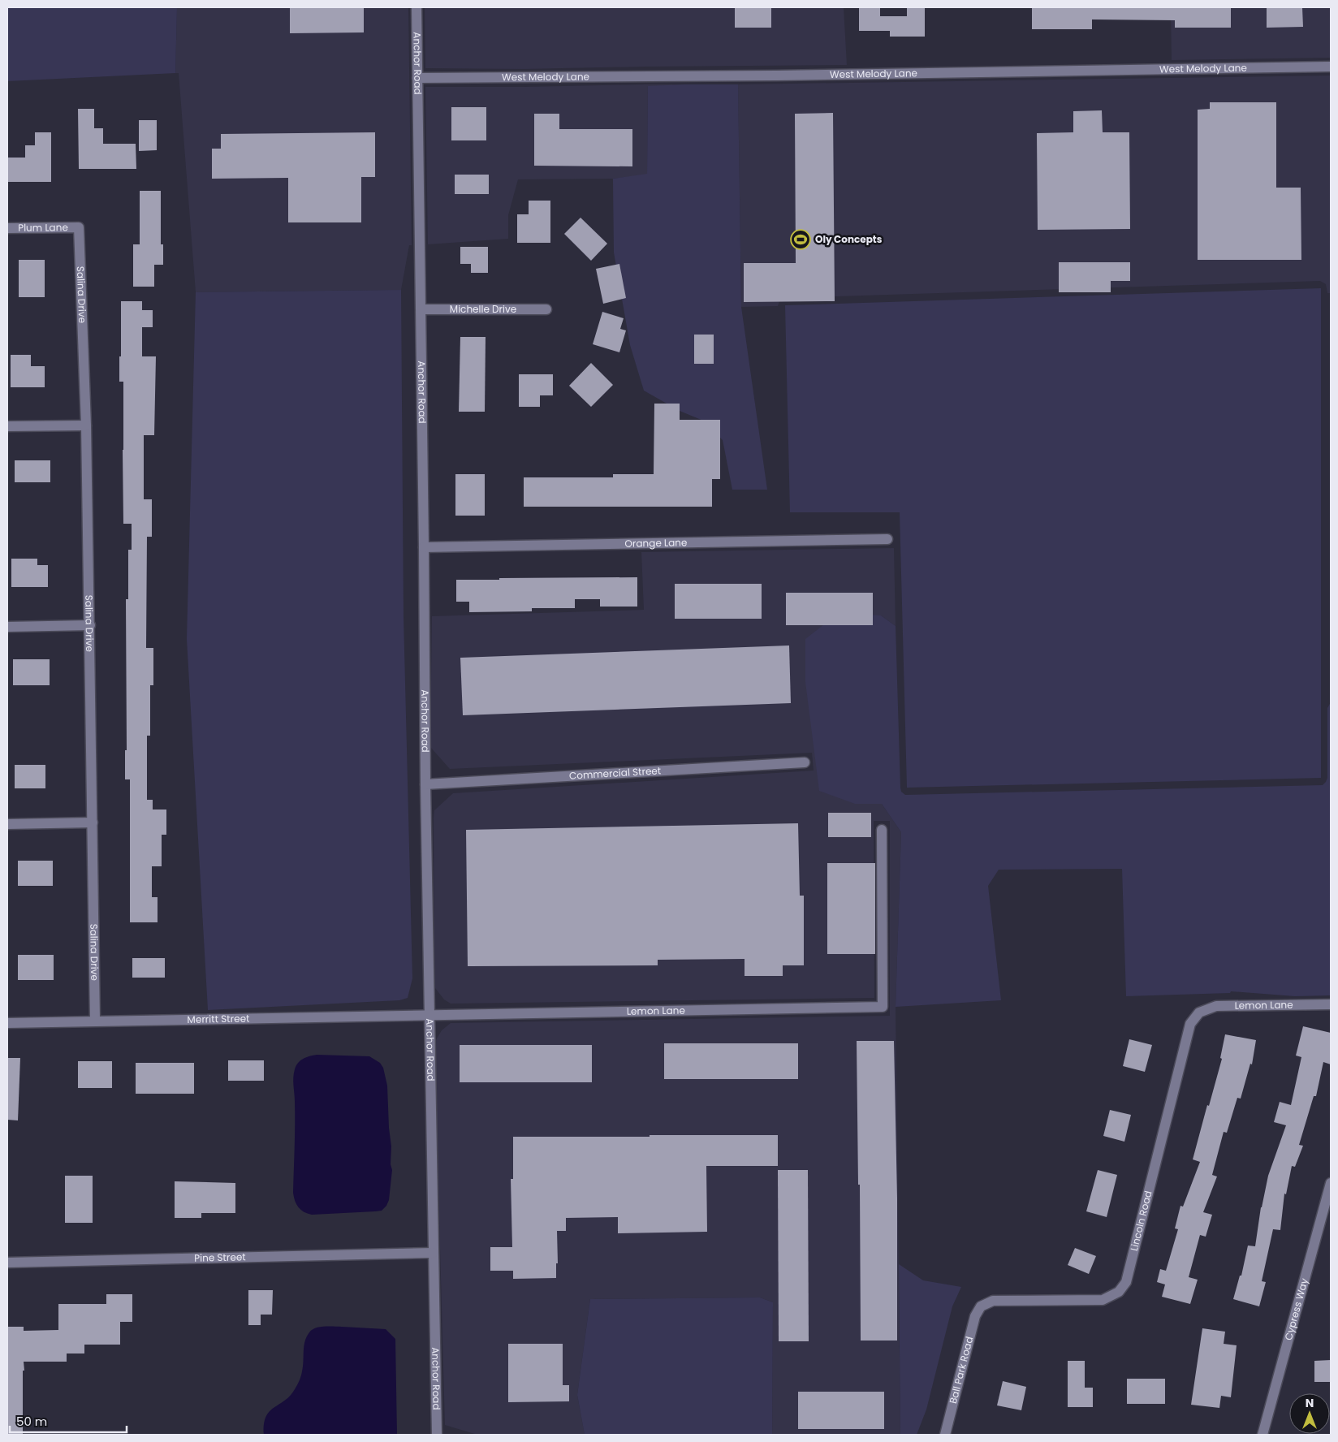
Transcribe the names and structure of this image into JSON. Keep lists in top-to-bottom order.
{
  "streets": {
    "street": [
      "Anchor Road",
      "West Melody Lane",
      "Plum Lane",
      "Salina Drive",
      "Michelle Drive",
      "Orange Lane",
      "Commercial Street",
      "Lemon Lane",
      "Merritt Street",
      "Lincoln Road",
      "Pine Street",
      "Cypress Way",
      "Ball Park Road"
    ]
  },
  "crossings": [
    ["Anchor Road", "West Melody Lane"],
    ["Anchor Road", "Michelle Drive"],
    ["Anchor Road", "Orange Lane"],
    ["Anchor Road", "Commercial Street"],
    ["Anchor Road", "Lemon Lane"],
    ["Anchor Road", "Merritt Street"],
    ["Anchor Road", "Pine Street"],
    ["Plum Lane", "Salina Drive"],
    ["Salina Drive", "Merritt Street"],
    ["Lemon Lane", "Merritt Street"],
    ["Lemon Lane", "Lincoln Road"],
    ["Lincoln Road", "Ball Park Road"]
  ],
  "places": {
    "sports": ["Oly Concepts"]
  },
  "scale_bar": "50 m",
  "north": "top"
}
